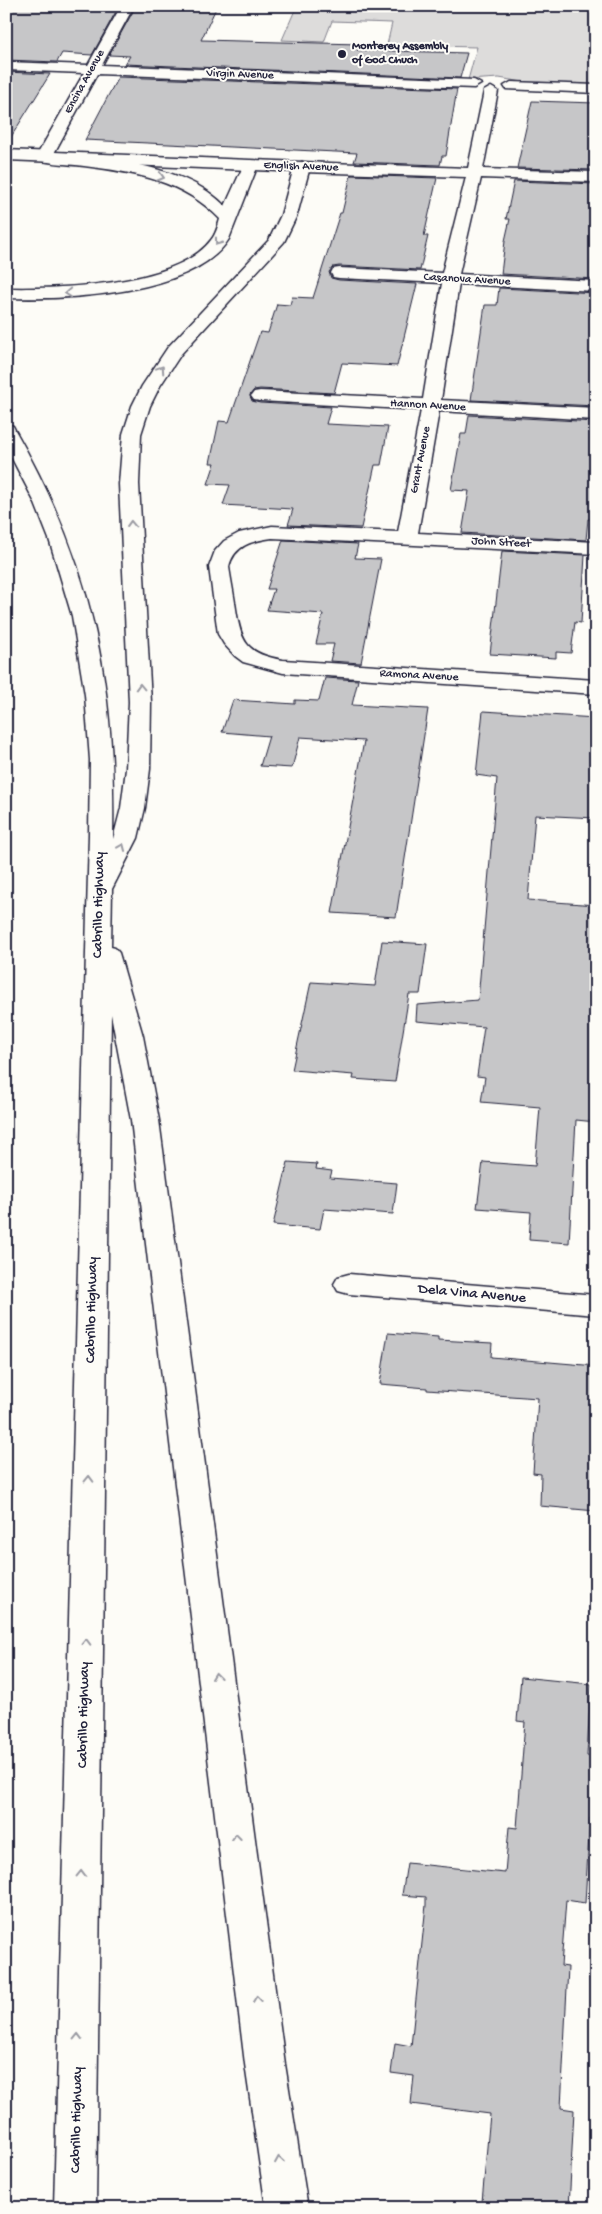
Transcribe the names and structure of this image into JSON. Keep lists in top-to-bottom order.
{
  "streets": {
    "main road": [
      "Virgin Avenue",
      "Encina Avenue",
      "English Avenue",
      "Casanova Avenue",
      "Hannon Avenue",
      "Grant Avenue",
      "John Street",
      "Ramona Avenue",
      "Cabrillo Highway",
      "Dela Vina Avenue"
    ]
  },
  "crossings": [
    ["Virgin Avenue", "Encina Avenue"],
    ["Encina Avenue", "English Avenue"],
    ["English Avenue", "Grant Avenue"],
    ["Casanova Avenue", "Grant Avenue"],
    ["Hannon Avenue", "Grant Avenue"],
    ["Grant Avenue", "John Street"],
    ["Grant Avenue", "Ramona Avenue"],
    ["John Street", "Ramona Avenue"]
  ],
  "places": ["Monterey Assembly of God Chuch"]
}
